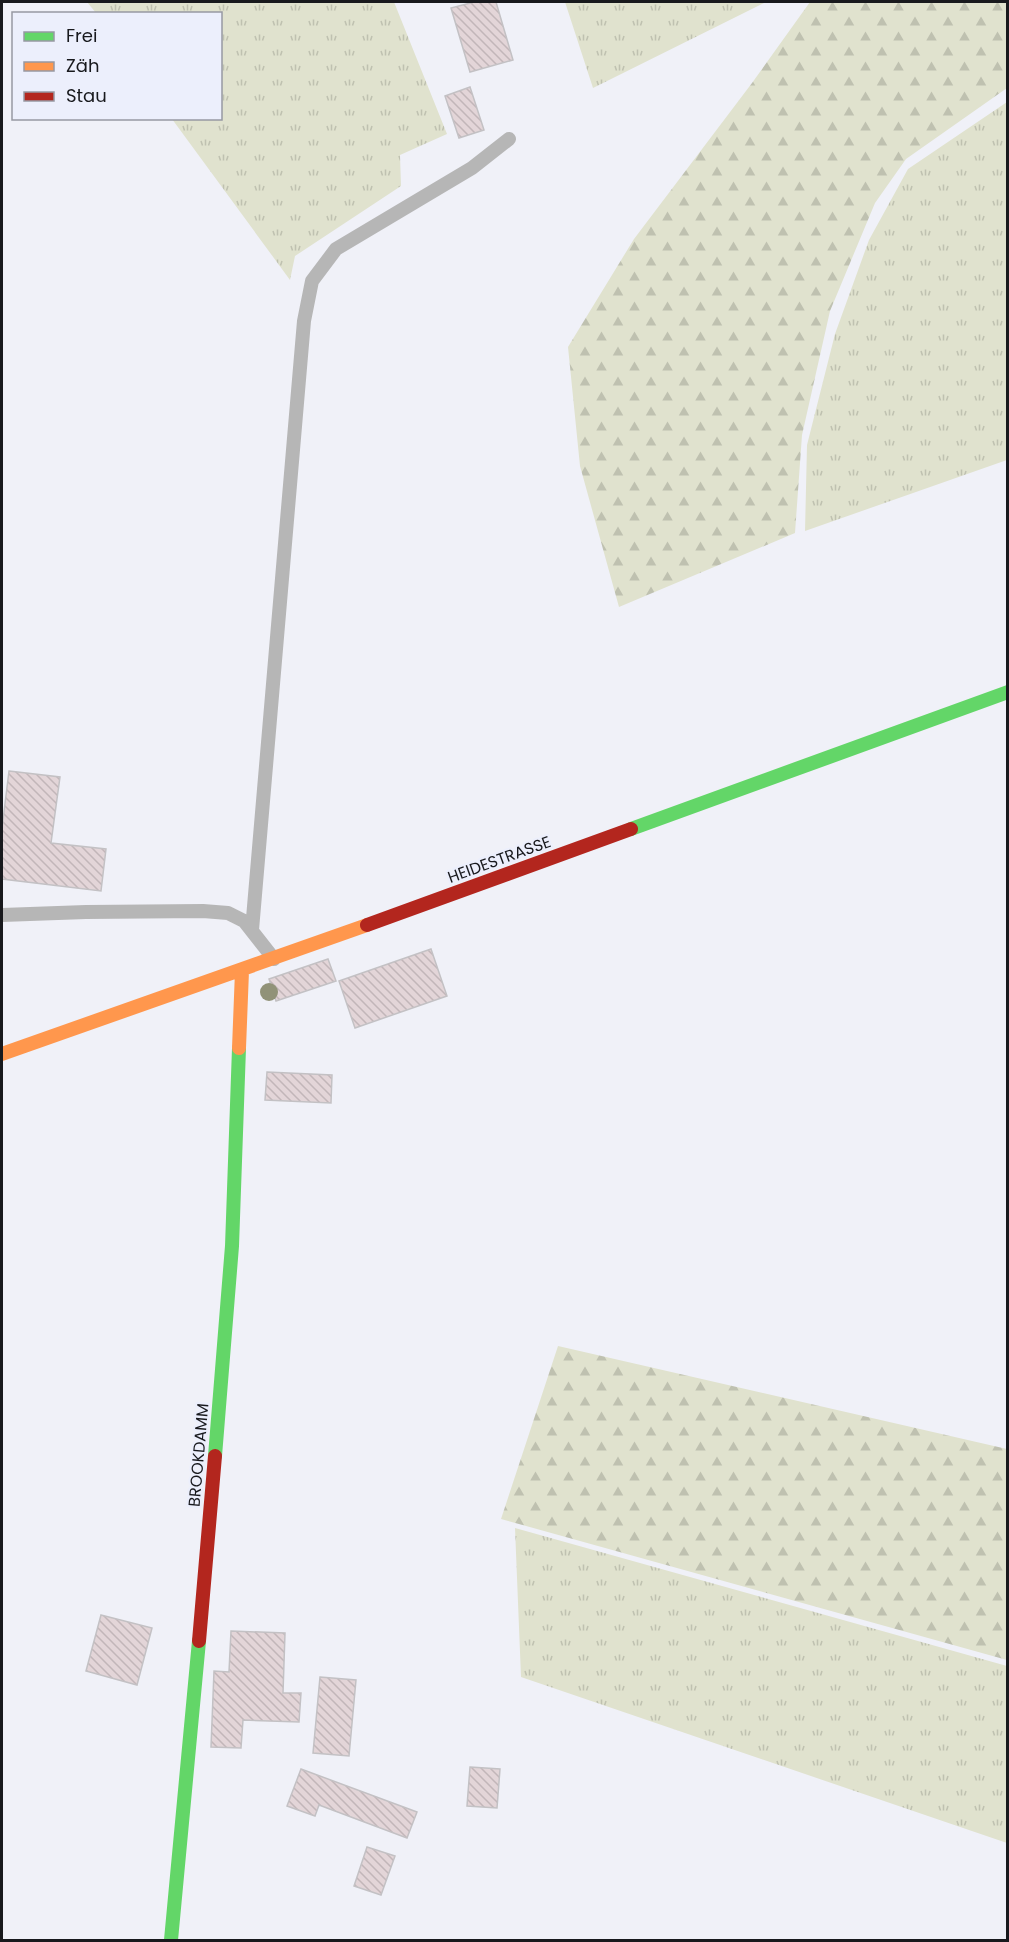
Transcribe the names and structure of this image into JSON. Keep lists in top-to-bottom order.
{
  "streets": {
    "street": ["HEIDESTRASSE", "BROOKDAMM"]
  },
  "crossings": [
    ["HEIDESTRASSE", "BROOKDAMM"]
  ],
  "legend": ["Frei", "Zäh", "Stau"]
}
